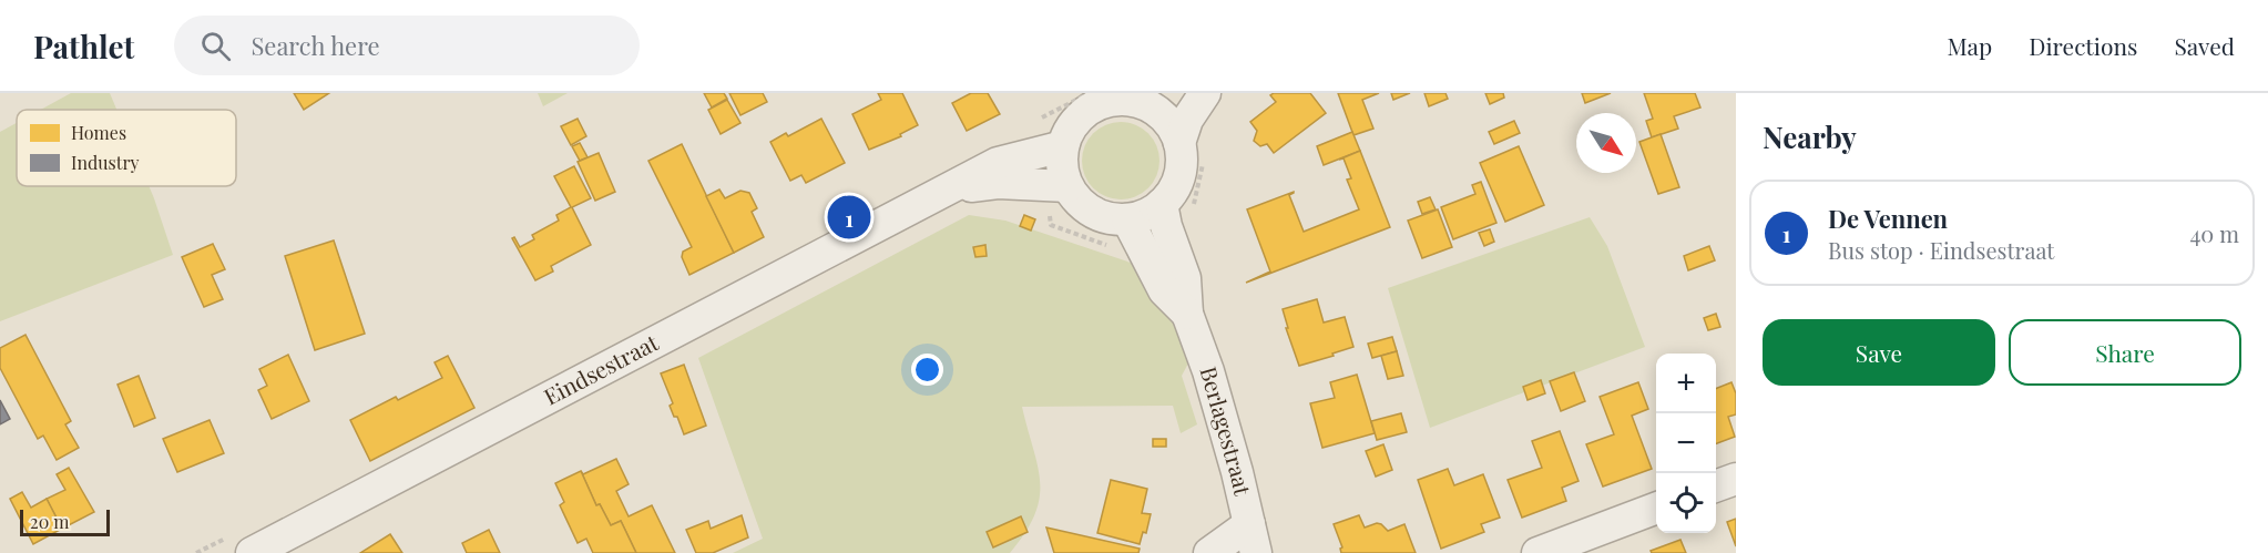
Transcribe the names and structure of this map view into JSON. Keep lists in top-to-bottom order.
{
  "streets": {
    "street": ["Eindsestraat", "Berlagestraat"]
  },
  "crossings": [
    ["Eindsestraat", "Berlagestraat"]
  ],
  "legend": ["Homes", "Industry"],
  "scale_bar": "20 m",
  "north": "bottom right",
  "page": {
    "header": "Pathlet",
    "search": "Search here",
    "nav": ["Map", "Directions", "Saved"],
    "heading": "Nearby",
    "list": [
      {
        "mark": "1",
        "name": "De Vennen",
        "note": "Bus stop · Eindsestraat",
        "value": "40 m"
      }
    ],
    "pins": "1",
    "buttons": ["Save", "Share"],
    "map_buttons": ["+", "−"],
    "scale": "20 m"
  }
}
